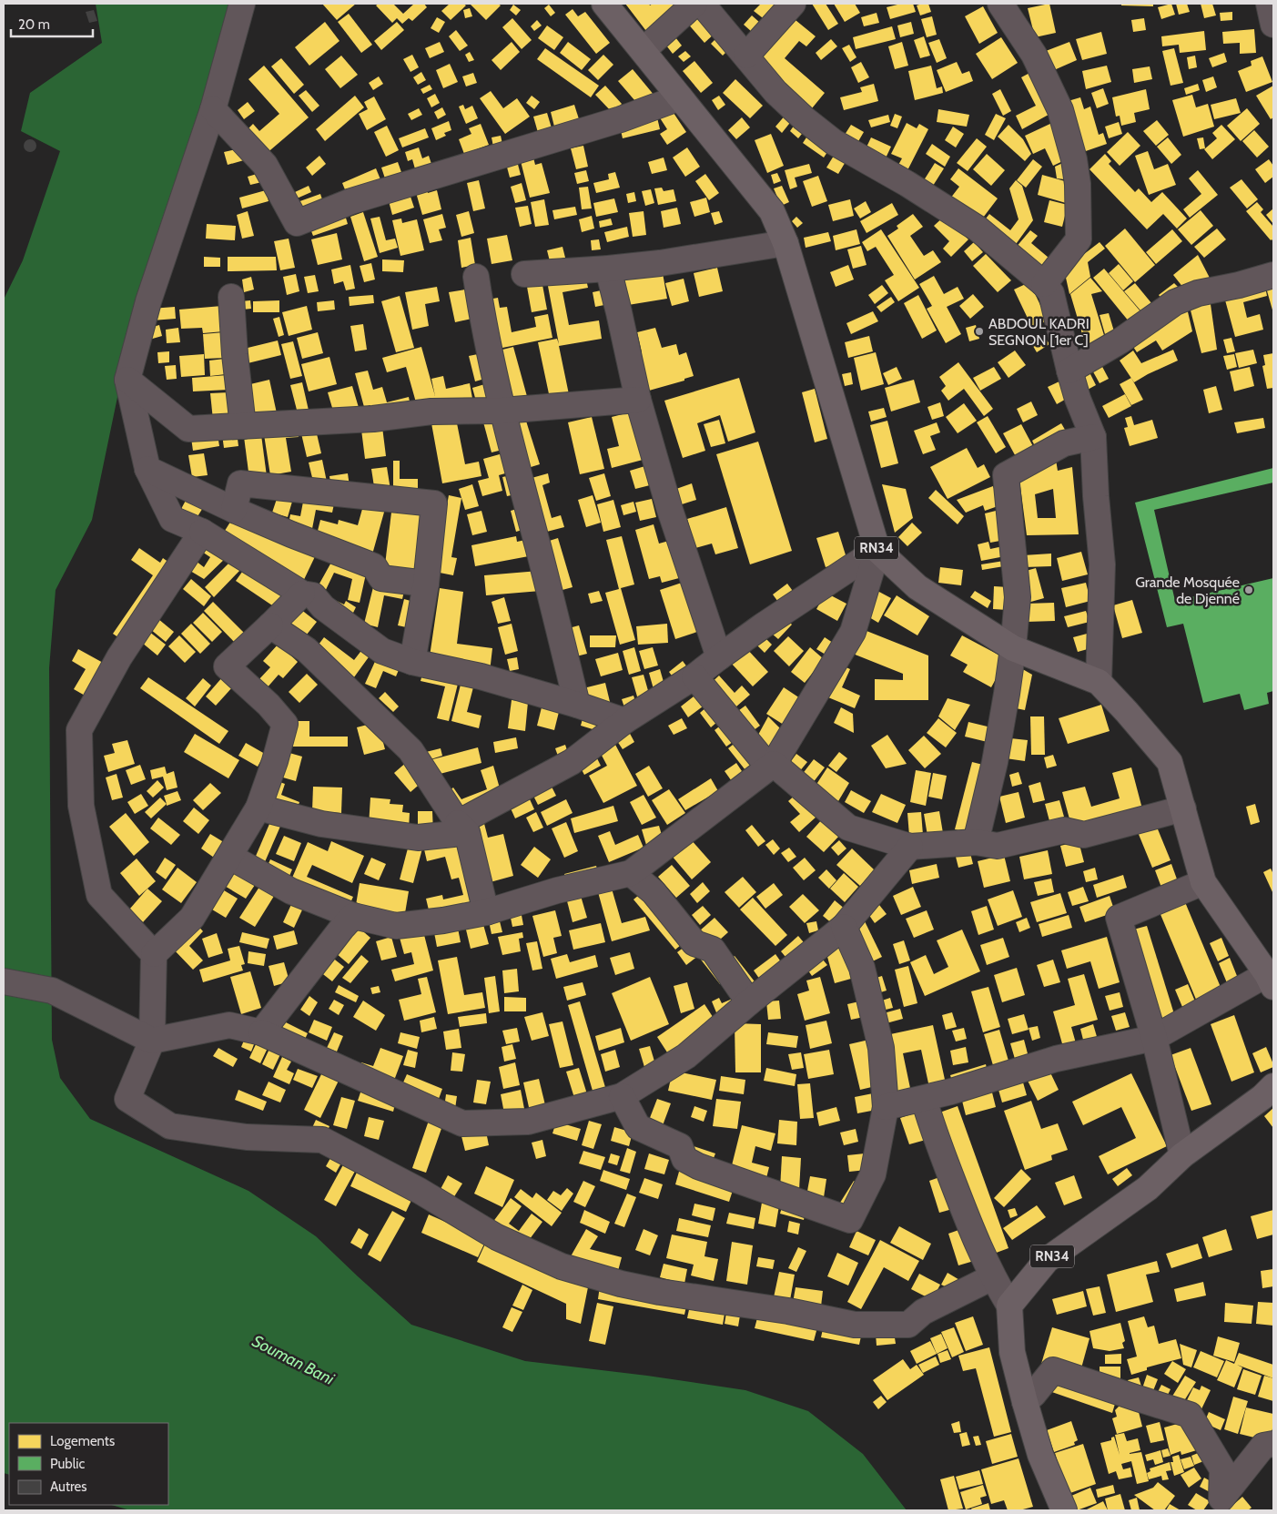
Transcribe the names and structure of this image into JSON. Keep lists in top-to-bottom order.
{
  "streets": {
    "main road": ["RN34"]
  },
  "water": ["Souman Bani"],
  "places": ["ABDOUL KADRI SEGNON [1er C]", "Grande Mosquée de Djenné"],
  "legend": ["Logements", "Public", "Autres"],
  "scale_bar": "20 m"
}
